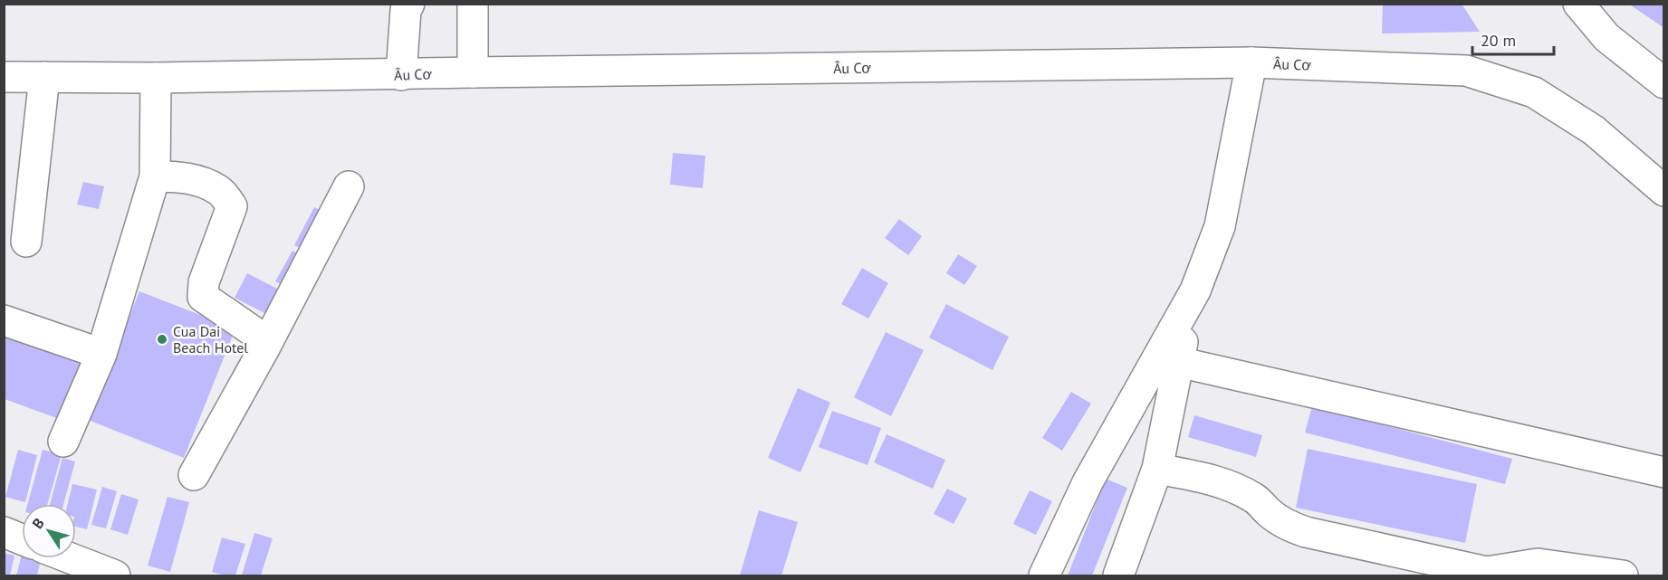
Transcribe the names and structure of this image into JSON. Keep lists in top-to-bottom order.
{
  "streets": {
    "main road": ["Âu Cơ"]
  },
  "places": ["Cua Dai Beach Hotel"],
  "scale_bar": "20 m",
  "north": "top left"
}
